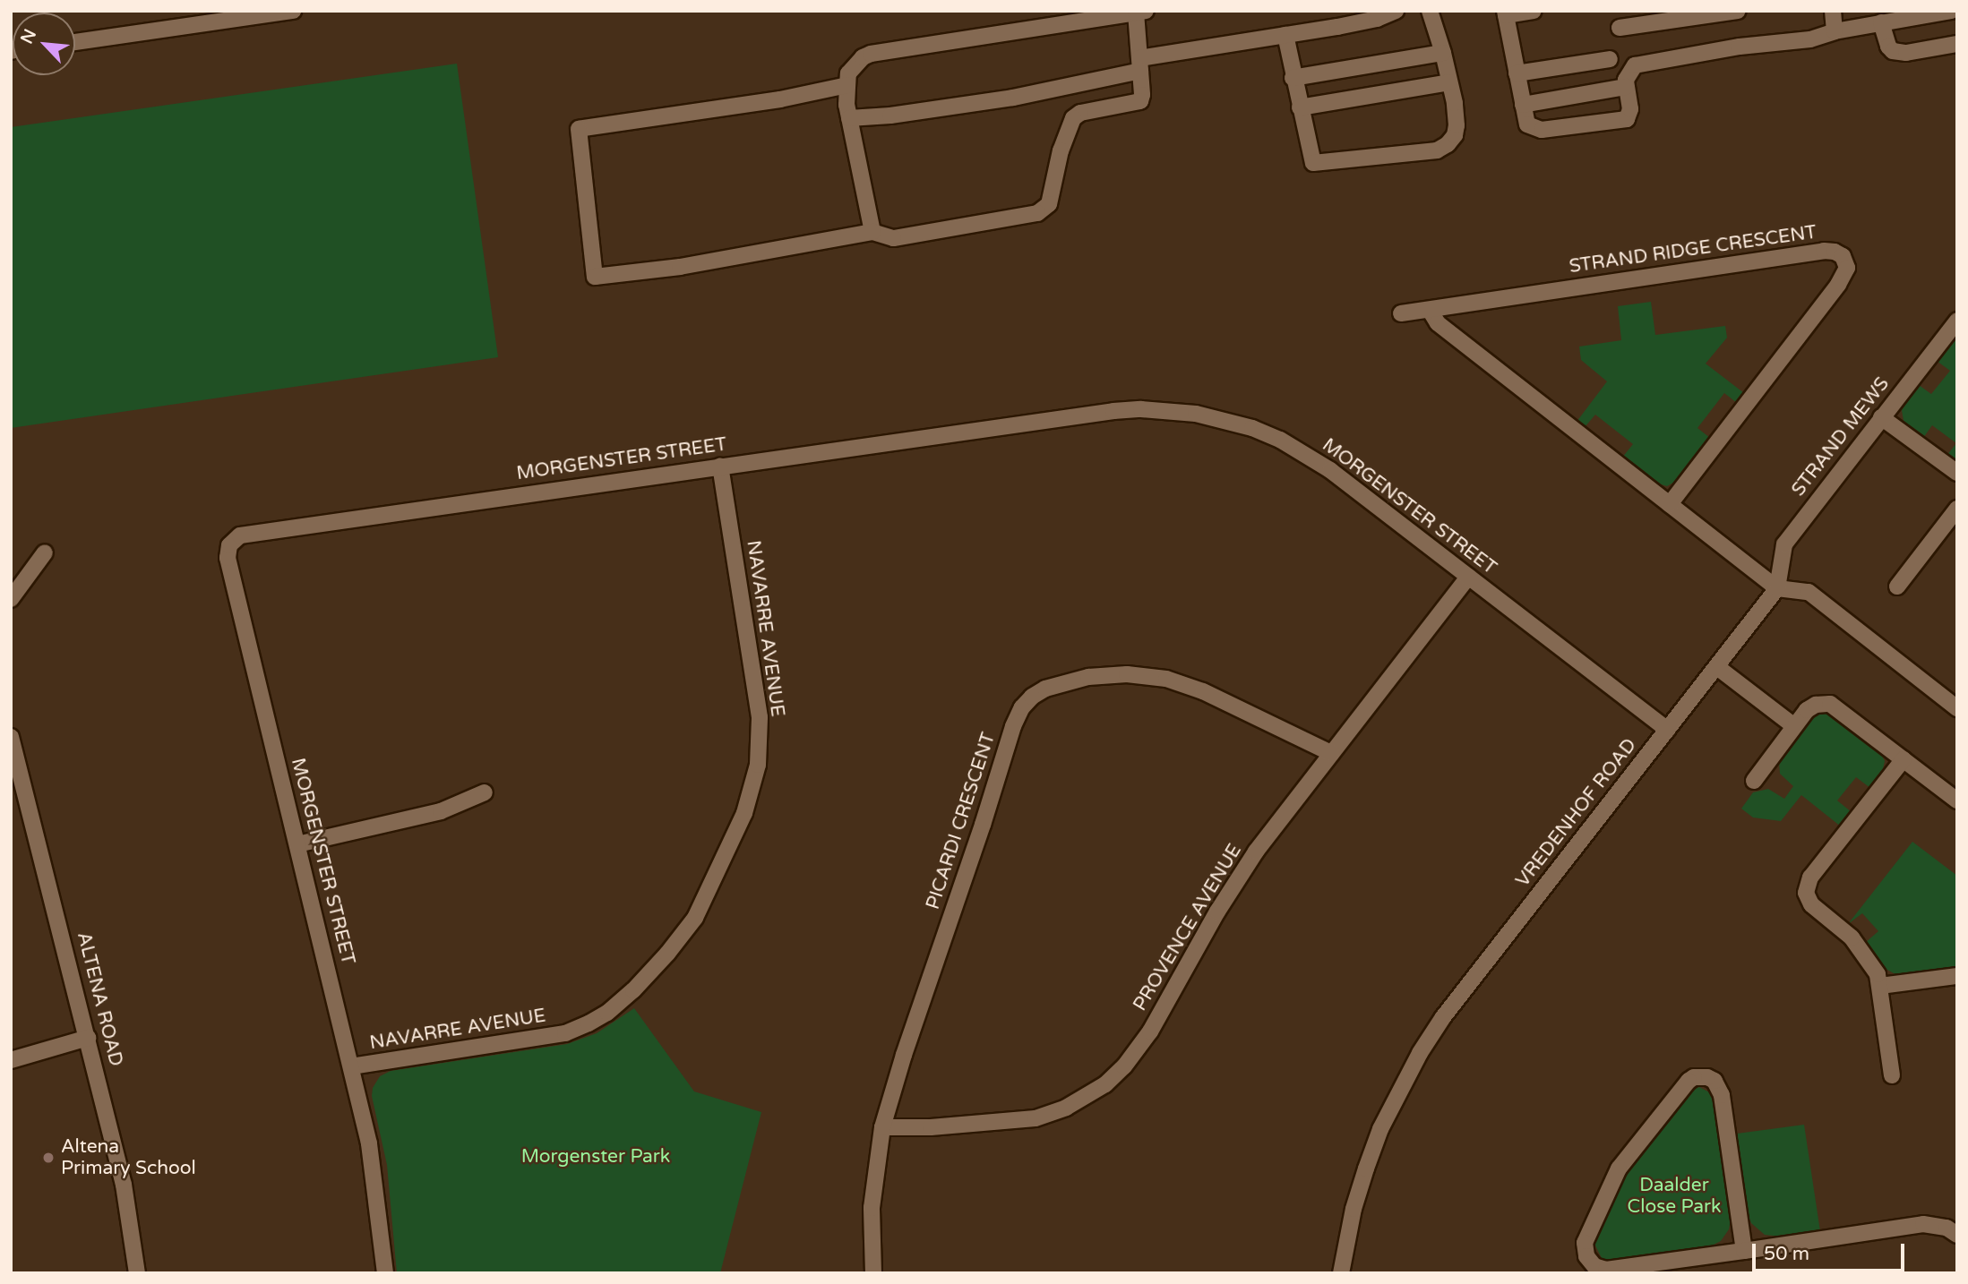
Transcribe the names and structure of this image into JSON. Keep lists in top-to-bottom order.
{
  "streets": {
    "street": [
      "STRAND RIDGE CRESCENT",
      "STRAND MEWS",
      "MORGENSTER STREET",
      "NAVARRE AVENUE",
      "VREDENHOF ROAD",
      "PICARDI CRESCENT",
      "PROVENCE AVENUE",
      "ALTENA ROAD"
    ]
  },
  "crossings": [
    ["STRAND MEWS", "VREDENHOF ROAD"],
    ["MORGENSTER STREET", "NAVARRE AVENUE"],
    ["MORGENSTER STREET", "VREDENHOF ROAD"],
    ["MORGENSTER STREET", "PROVENCE AVENUE"],
    ["PICARDI CRESCENT", "PROVENCE AVENUE"]
  ],
  "parks": ["Morgenster Park", "Daalder Close Park"],
  "places": ["Altena Primary School"],
  "scale_bar": "50 m",
  "north": "top left"
}
